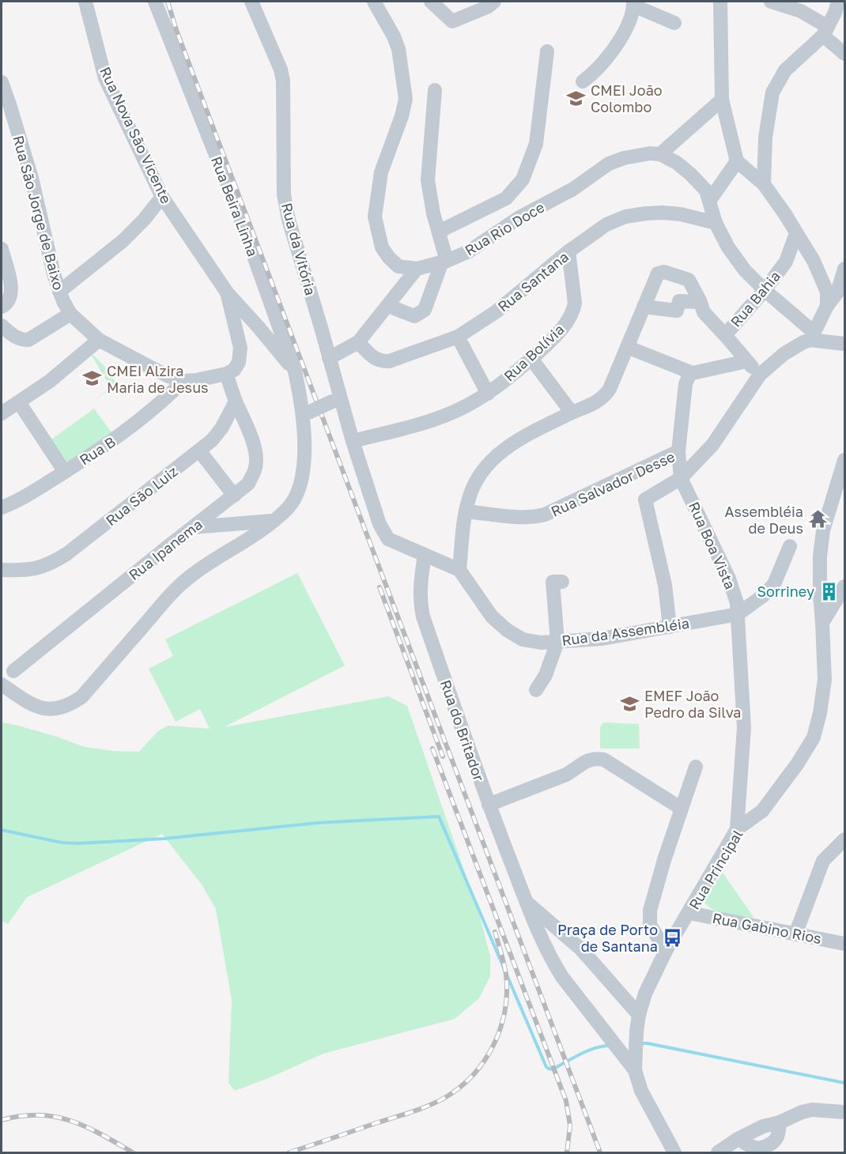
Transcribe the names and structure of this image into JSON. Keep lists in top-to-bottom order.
{
  "streets": {
    "street": [
      "Rua Nova São Vicente",
      "Rua Beira Linha",
      "Rua São Jorge de Baixo",
      "Rua Rio Doce",
      "Rua da Vitória",
      "Rua Santana",
      "Rua Bahia",
      "Rua Bolívia",
      "Rua B",
      "Rua Salvador Desse",
      "Rua São Luiz",
      "Rua Boa Vista",
      "Rua Ipanema",
      "Rua da Assembléia",
      "Rua do Britador",
      "Rua Principal",
      "Rua Gabino Rios"
    ]
  },
  "crossings": [
    ["Rua Nova São Vicente", "Rua Beira Linha"],
    ["Rua Santana", "Rua Bolívia"],
    ["Rua Salvador Desse", "Rua Boa Vista"],
    ["Rua São Luiz", "Rua Ipanema"],
    ["Rua Boa Vista", "Rua da Assembléia"],
    ["Rua do Britador", "Rua Principal"],
    ["Rua Principal", "Rua Gabino Rios"]
  ],
  "places": {
    "school or university": ["CMEI João Colombo", "CMEI Alzira Maria de Jesus", "EMEF João Pedro da Silva"],
    "temple": ["Assembléia de Deus"],
    "building": ["Sorriney"],
    "bus stop": ["Praça de Porto de Santana"]
  }
}
